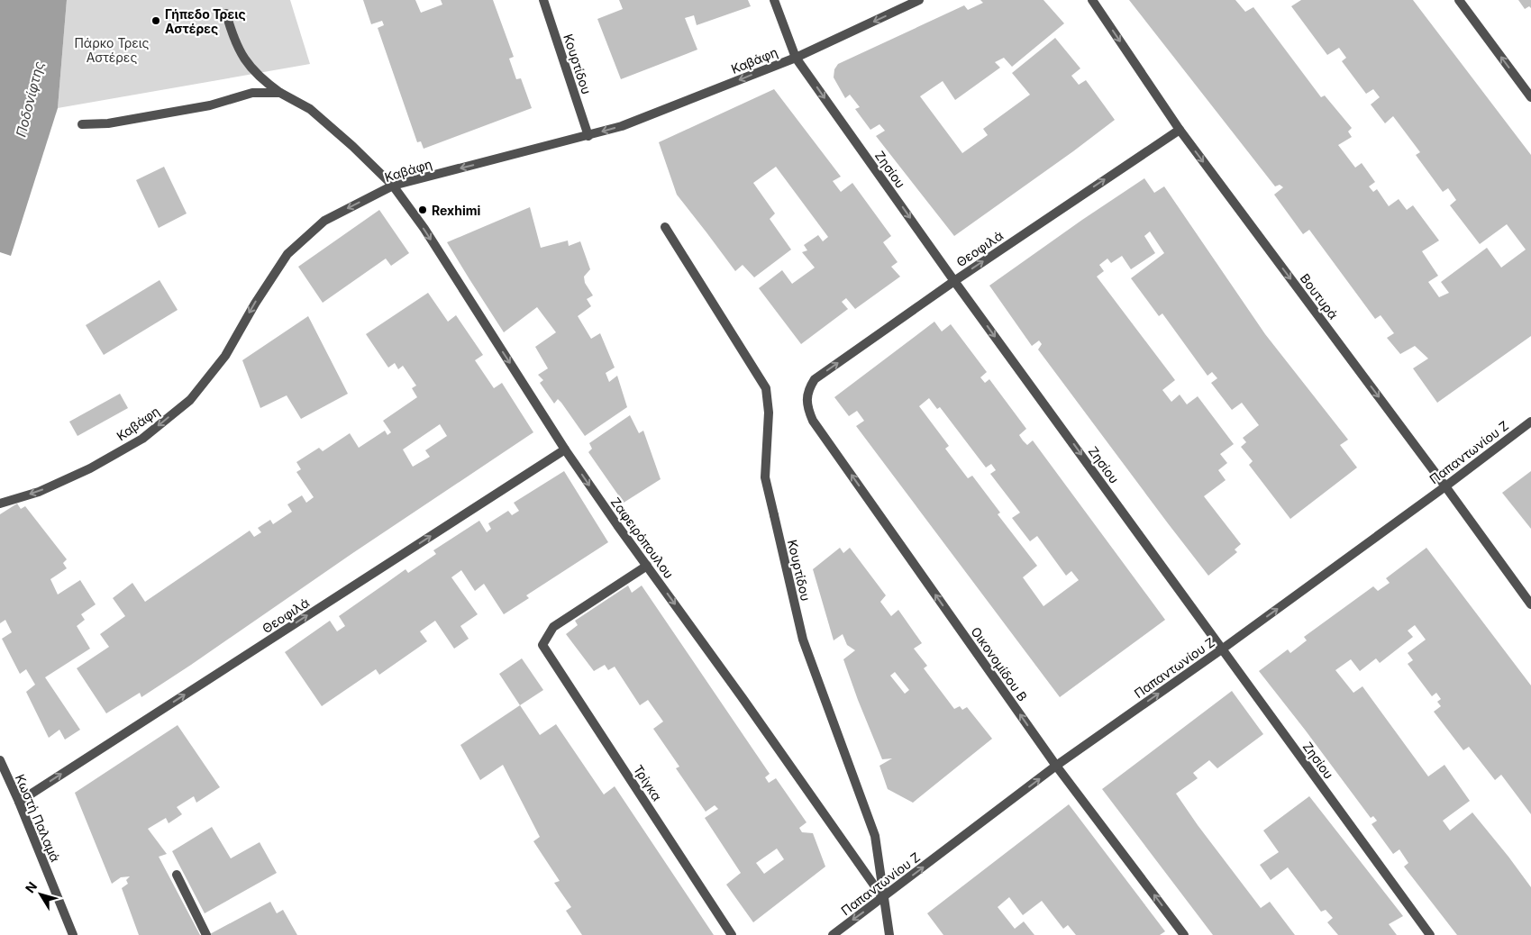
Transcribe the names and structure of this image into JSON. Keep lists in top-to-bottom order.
{
  "streets": {
    "street": [
      "Καβάφη",
      "Κουρτίδου",
      "Ζησίου",
      "Θεοφιλά",
      "Βουτυρά",
      "Παπαντωνίου Ζ",
      "Ζαφειρόπουλου",
      "Οικονομίδου Β",
      "Τρίγκα",
      "Κωστή Παλαμά"
    ]
  },
  "crossings": [
    ["Καβάφη", "Κουρτίδου"],
    ["Καβάφη", "Ζησίου"],
    ["Καβάφη", "Ζαφειρόπουλου"],
    ["Κουρτίδου", "Παπαντωνίου Ζ"],
    ["Κουρτίδου", "Ζαφειρόπουλου"],
    ["Ζησίου", "Θεοφιλά"],
    ["Ζησίου", "Παπαντωνίου Ζ"],
    ["Θεοφιλά", "Βουτυρά"],
    ["Θεοφιλά", "Ζαφειρόπουλου"],
    ["Θεοφιλά", "Οικονομίδου Β"],
    ["Θεοφιλά", "Κωστή Παλαμά"],
    ["Βουτυρά", "Παπαντωνίου Ζ"],
    ["Παπαντωνίου Ζ", "Ζαφειρόπουλου"],
    ["Παπαντωνίου Ζ", "Οικονομίδου Β"],
    ["Ζαφειρόπουλου", "Τρίγκα"]
  ],
  "one_way": [
    "Καβάφη",
    "Ζησίου",
    "Θεοφιλά",
    "Βουτυρά",
    "Παπαντωνίου Ζ",
    "Ζαφειρόπουλου",
    "Οικονομίδου Β"
  ],
  "water": ["Ποδονίφτης"],
  "parks": ["Πάρκο Τρεις Αστέρες"],
  "places": ["Γήπεδο Τρεις Αστέρες", "Rexhimi"],
  "north": "top left"
}
